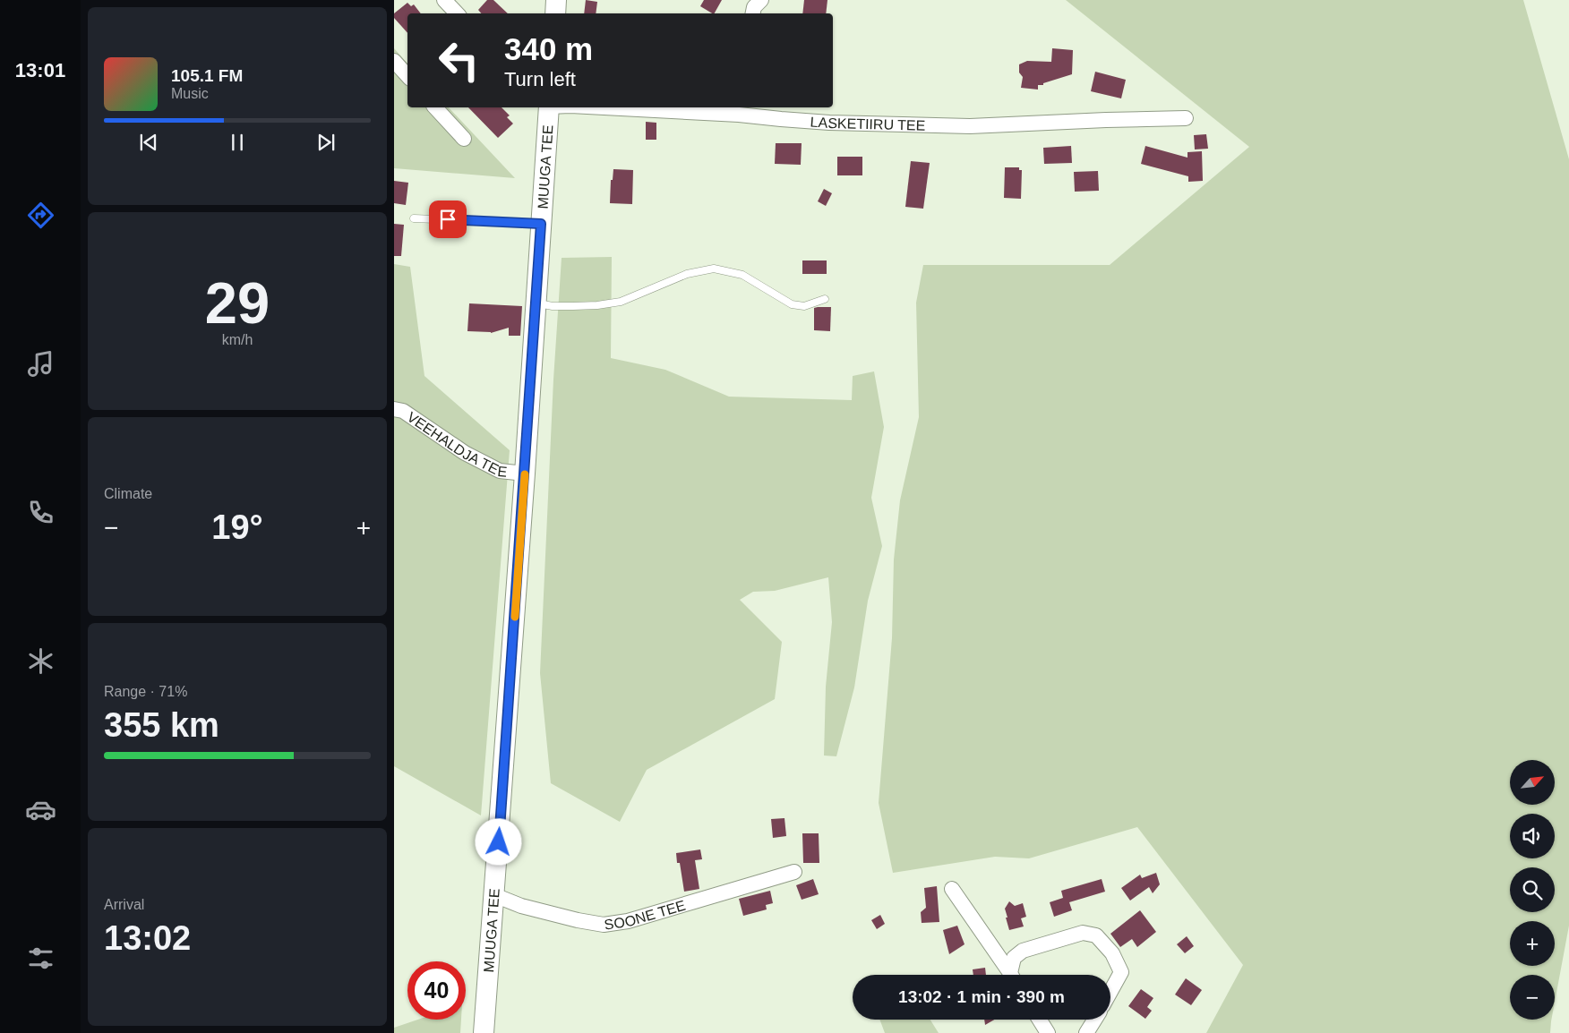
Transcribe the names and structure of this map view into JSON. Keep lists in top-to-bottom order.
{
  "streets": {
    "street": [
      "LASKETIIRU TEE",
      "MUUGA TEE",
      "VEEHALDJA TEE",
      "SOONE TEE"
    ]
  },
  "crossings": [
    ["MUUGA TEE", "VEEHALDJA TEE"],
    ["MUUGA TEE", "SOONE TEE"]
  ],
  "north": "top right",
  "page": {
    "tabs": "13:01",
    "turn": ["340 m", "Turn left"],
    "song": ["105.1 FM", "Music"],
    "tile": [
      ["29", "km/h"],
      "Climate",
      ["Range · 71%", "355 km"],
      ["Arrival", "13:02"]
    ],
    "heat": ["−", "19°", "+"],
    "map_buttons": ["+", "−"],
    "limit": "40",
    "trip": "13:02 · 1 min · 390 m"
  }
}
